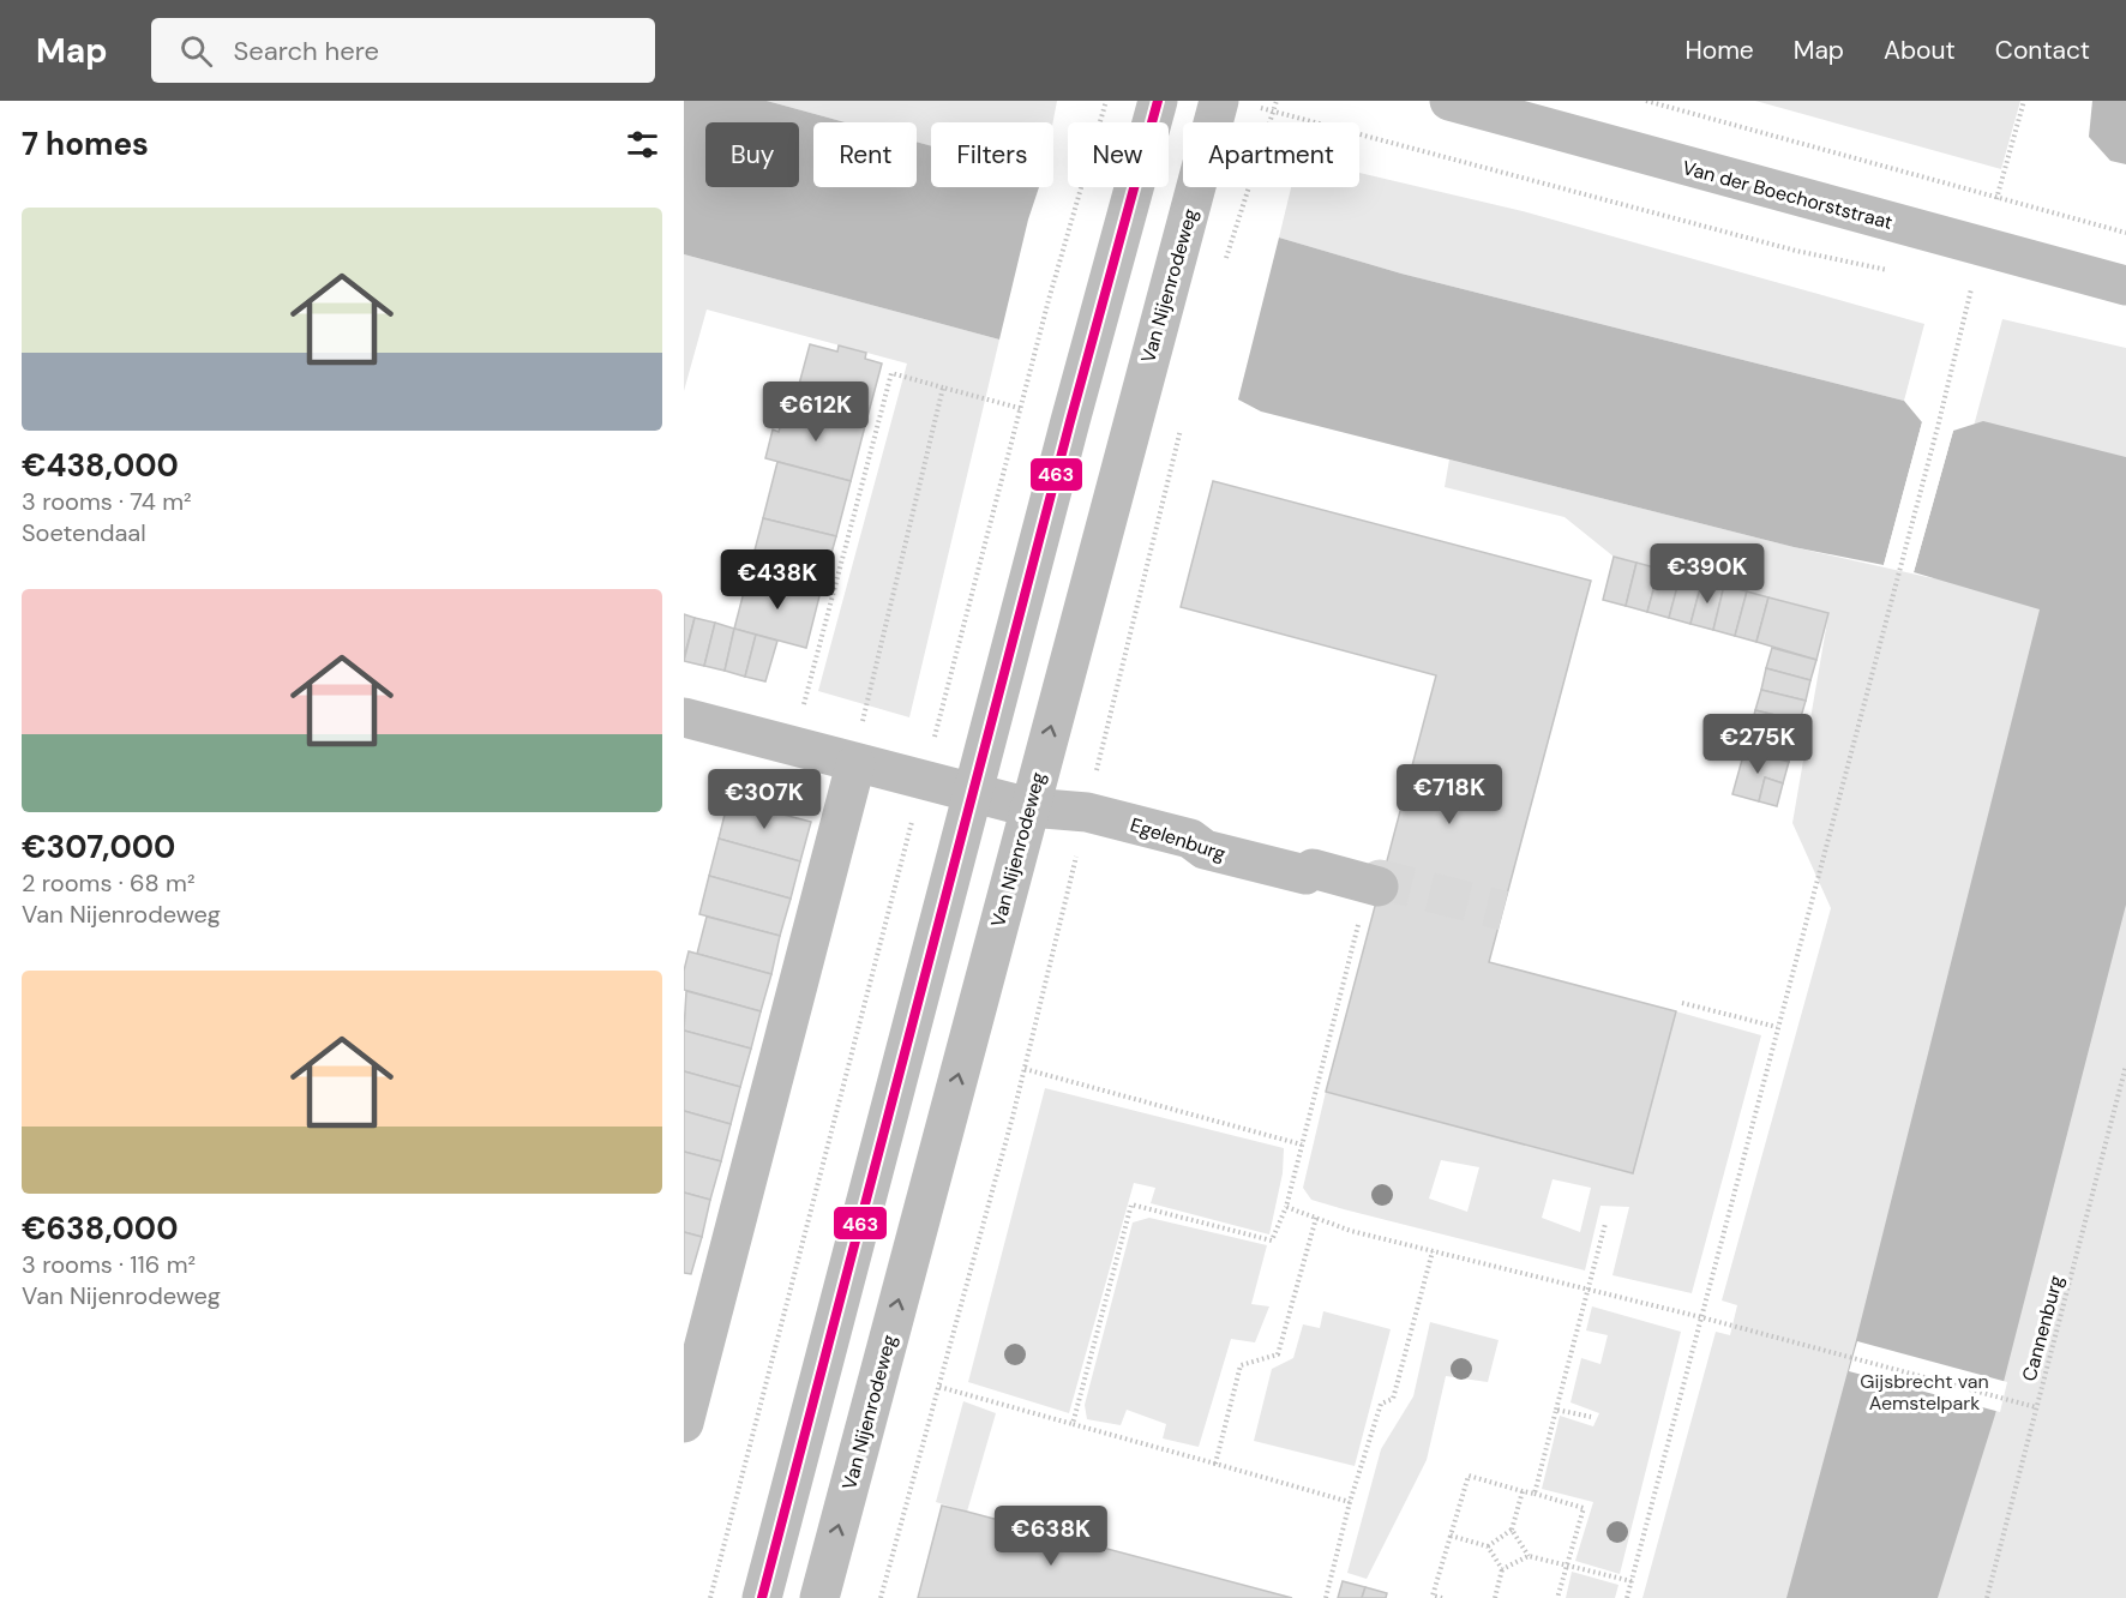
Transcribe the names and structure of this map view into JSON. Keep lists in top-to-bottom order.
{
  "streets": {
    "street": ["Van der Boechorststraat", "Van Nijenrodeweg", "Egelenburg"],
    "path": ["Cannenburg"]
  },
  "crossings": [
    ["Van Nijenrodeweg", "Egelenburg"]
  ],
  "parks": ["Gijsbrecht van Aemstelpark"],
  "lines": ["transit line 463"],
  "page": {
    "header": "Map",
    "search": "Search here",
    "nav": [
      "Home",
      "Map",
      "About",
      "Contact"
    ],
    "heading": "7 homes",
    "chip": [
      "Buy",
      "Rent",
      "Filters",
      "New",
      "Apartment"
    ],
    "list": [
      {
        "name": "€438,000",
        "note": "3 rooms · 74 m² · Soetendaal"
      },
      {
        "name": "€307,000",
        "note": "2 rooms · 68 m² · Van Nijenrodeweg"
      },
      {
        "name": "€638,000",
        "note": "3 rooms · 116 m² · Van Nijenrodeweg"
      }
    ],
    "price": [
      "€612K",
      "€390K",
      "€438K",
      "€275K",
      "€718K",
      "€307K",
      "€638K"
    ]
  }
}
